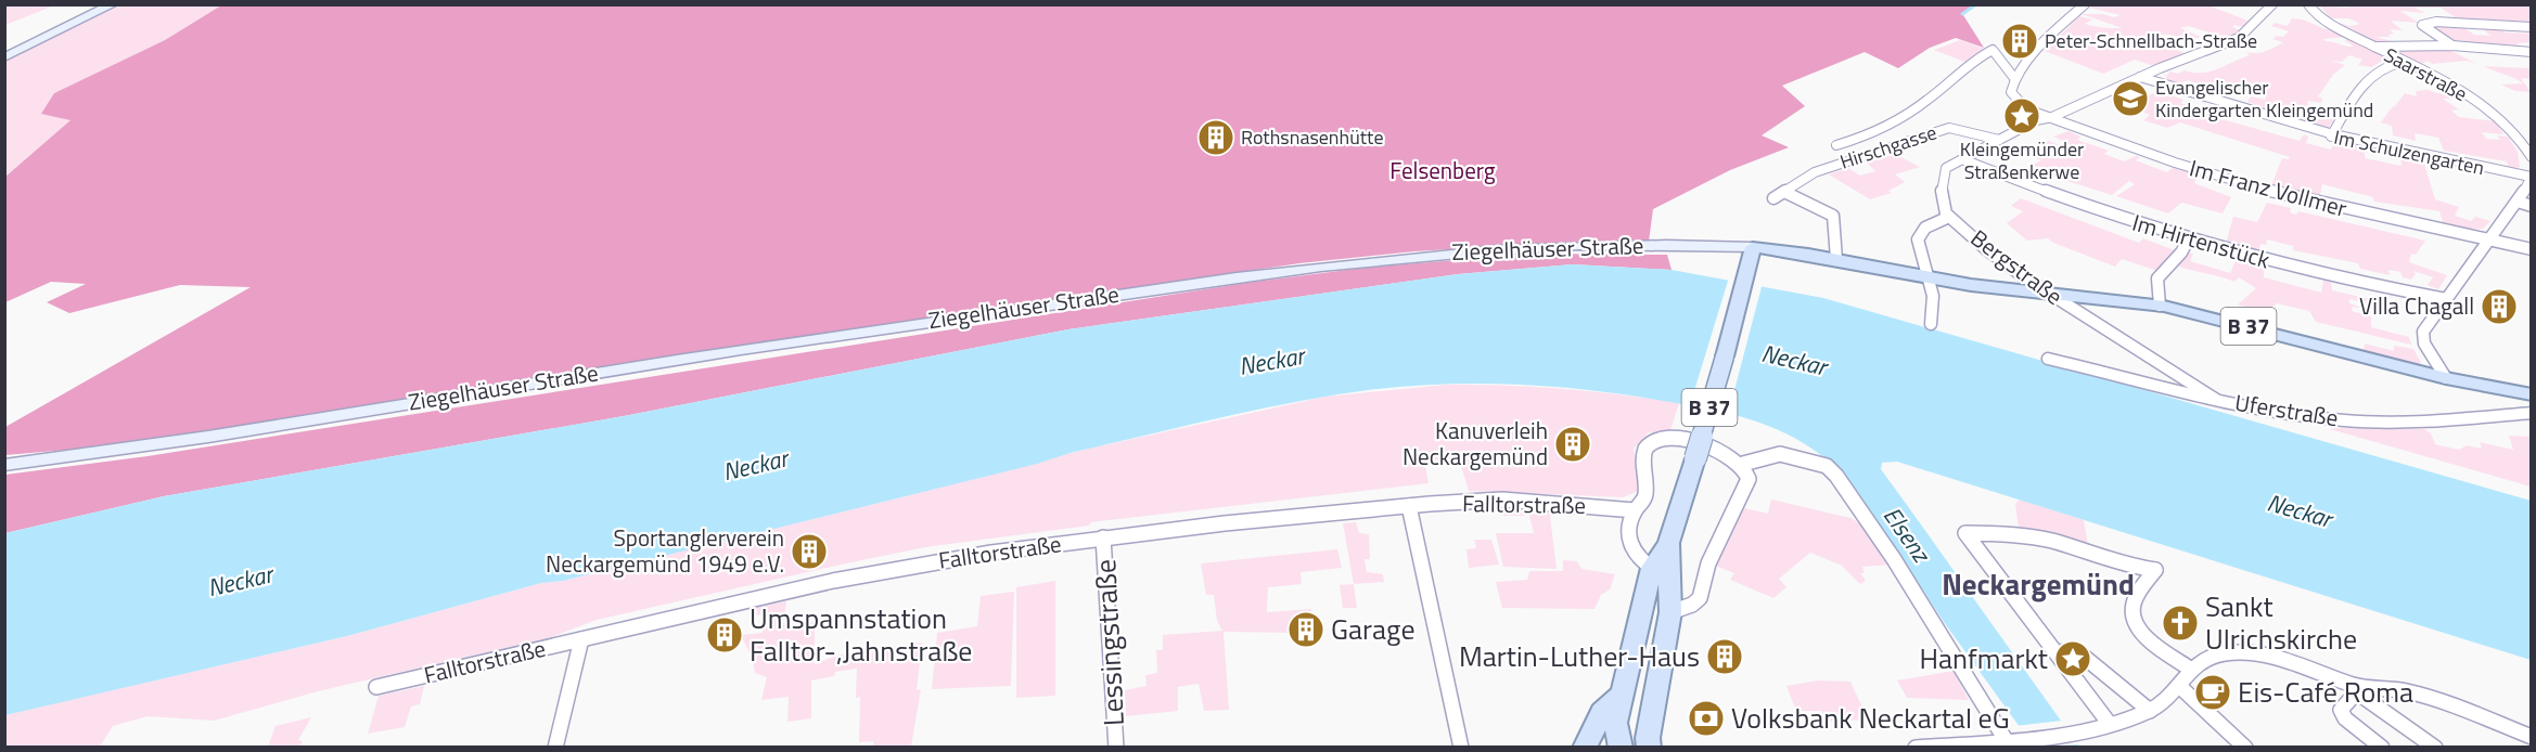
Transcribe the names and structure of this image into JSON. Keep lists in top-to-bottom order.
{
  "streets": {
    "main road": ["Ziegelhäuser Straße", "B 37"],
    "street": [
      "Saarstraße",
      "Hirschgasse",
      "Im Schulzengarten",
      "Im Franz Vollmer",
      "Im Hirtenstück",
      "Bergstraße",
      "Uferstraße",
      "Falltorstraße",
      "Lessingstraße"
    ]
  },
  "crossings": [
    ["Hirschgasse", "Bergstraße"],
    ["Im Schulzengarten", "Bergstraße"],
    ["Im Franz Vollmer", "Bergstraße"],
    ["Im Hirtenstück", "Bergstraße"],
    ["Ziegelhäuser Straße", "Bergstraße"],
    ["Ziegelhäuser Straße", "B 37"],
    ["Bergstraße", "B 37"],
    ["Bergstraße", "Uferstraße"],
    ["Falltorstraße", "Lessingstraße"]
  ],
  "districts": ["Neckargemünd"],
  "water": ["Neckar", "Elsenz"],
  "parks": ["Felsenberg"],
  "places": {
    "building": [
      "Peter-Schnellbach-Straße",
      "Rothsnasenhütte",
      "Villa Chagall",
      "Kanuverleih Neckargemünd",
      "Sportanglerverein Neckargemünd 1949 e.V.",
      "Garage",
      "Umspannstation Falltor-,Jahnstraße",
      "Martin-Luther-Haus"
    ],
    "school or university": ["Evangelischer Kindergarten Kleingemünd"],
    "place": ["Kleingemünder Straßenkerwe", "Hanfmarkt"],
    "church": ["Sankt Ulrichskirche"],
    "cafe": ["Eis-Café Roma"],
    "bank": ["Volksbank Neckartal eG"]
  }
}
